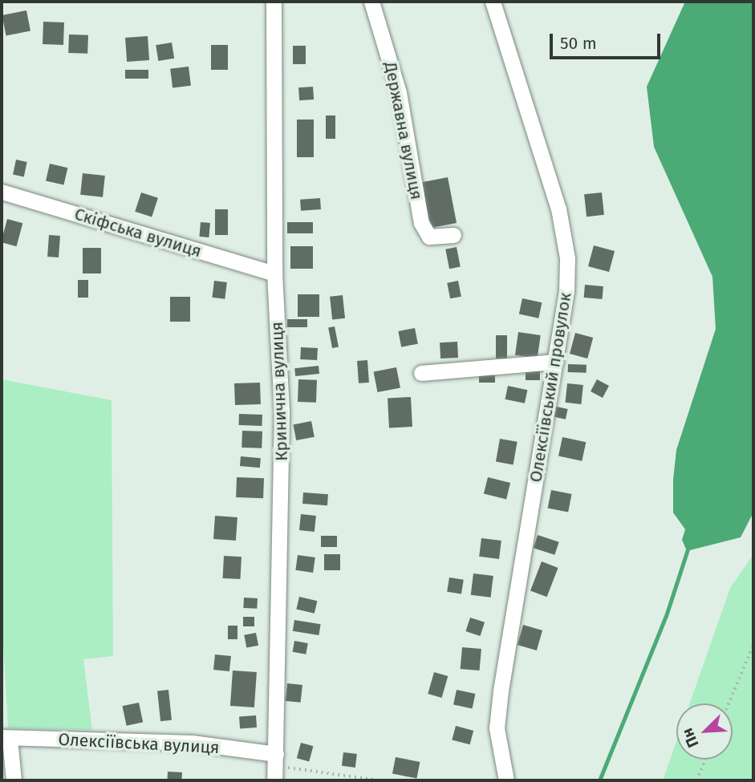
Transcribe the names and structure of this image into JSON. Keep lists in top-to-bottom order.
{
  "streets": {
    "street": [
      "Державна вулиця",
      "Скіфська вулиця",
      "Олексіївський провулок",
      "Кринична вулиця",
      "Олексіївська вулиця"
    ]
  },
  "crossings": [
    ["Скіфська вулиця", "Кринична вулиця"],
    ["Кринична вулиця", "Олексіївська вулиця"]
  ],
  "scale_bar": "50 m",
  "north": "bottom left"
}
